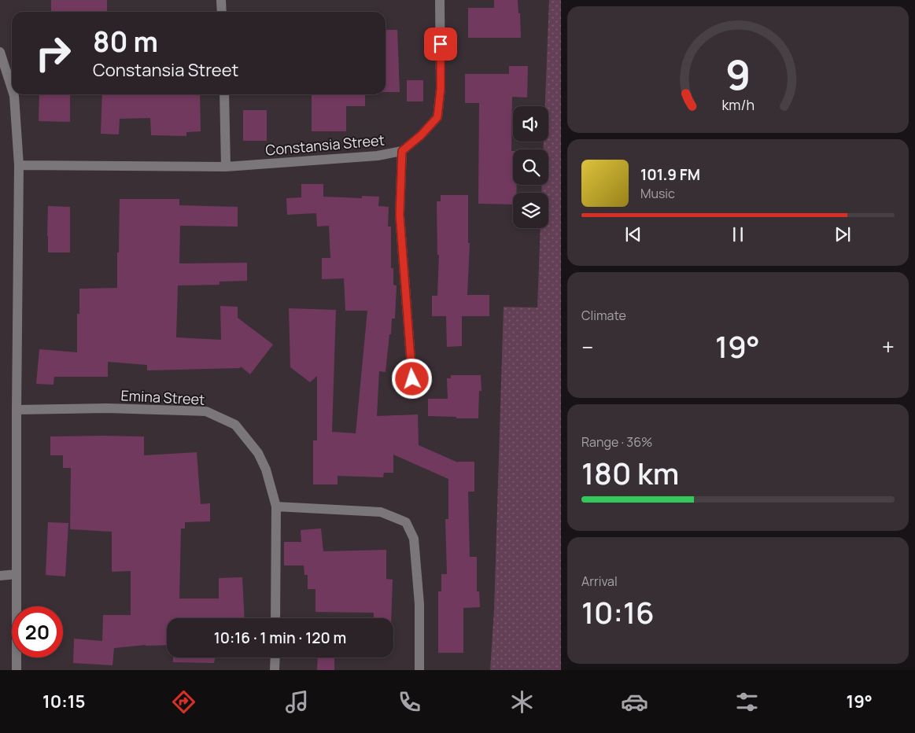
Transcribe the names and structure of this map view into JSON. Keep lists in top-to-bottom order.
{
  "streets": {
    "street": ["Constansia Street", "Emina Street"]
  },
  "page": {
    "turn": ["80 m", "Constansia Street"],
    "song": ["101.9 FM", "Music"],
    "tile": [
      "Climate",
      ["Range · 36%", "180 km"],
      ["Arrival", "10:16"]
    ],
    "heat": ["−", "19°", "+"],
    "limit": "20",
    "trip": "10:16 · 1 min · 120 m",
    "tabs": ["10:15", "19°"],
    "gauge": ["9", "km/h"]
  }
}
